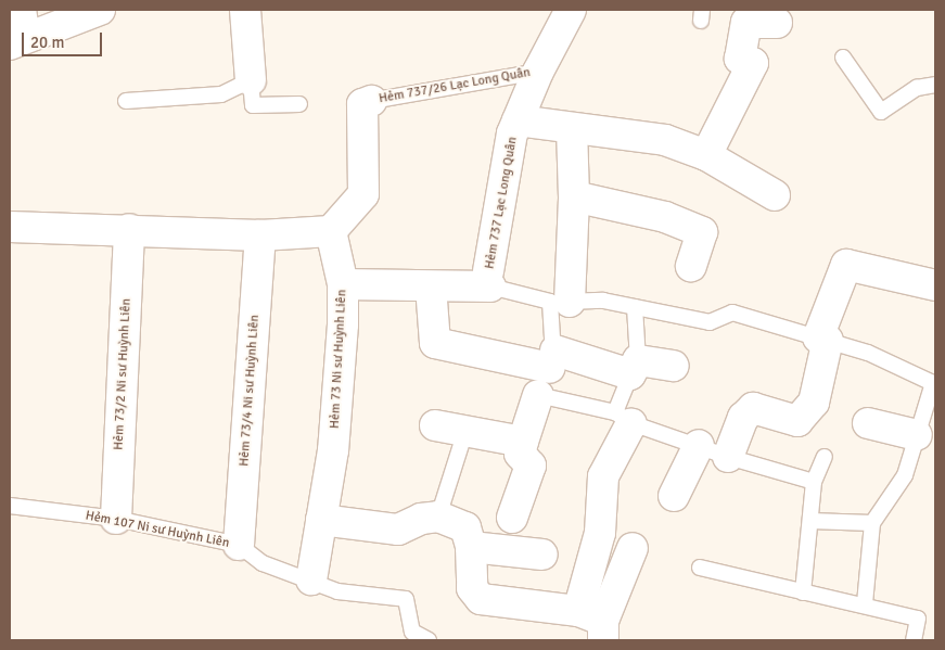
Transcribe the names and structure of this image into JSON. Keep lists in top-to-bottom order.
{
  "streets": {
    "street": [
      "Hẻm 737 Lạc Long Quân",
      "Hẻm 73 Ni sư Huỳnh Liên",
      "Hẻm 73/2 Ni sư Huỳnh Liên",
      "Hẻm 73/4 Ni sư Huỳnh Liên"
    ],
    "lane": ["Hẻm 737/26 Lạc Long Quân", "Hẻm 107 Ni sư Huỳnh Liên"]
  },
  "crossings": [
    ["Hẻm 737/26 Lạc Long Quân", "Hẻm 737 Lạc Long Quân"],
    ["Hẻm 73 Ni sư Huỳnh Liên", "Hẻm 107 Ni sư Huỳnh Liên"],
    ["Hẻm 73/2 Ni sư Huỳnh Liên", "Hẻm 107 Ni sư Huỳnh Liên"],
    ["Hẻm 73/4 Ni sư Huỳnh Liên", "Hẻm 107 Ni sư Huỳnh Liên"]
  ],
  "scale_bar": "20 m"
}
